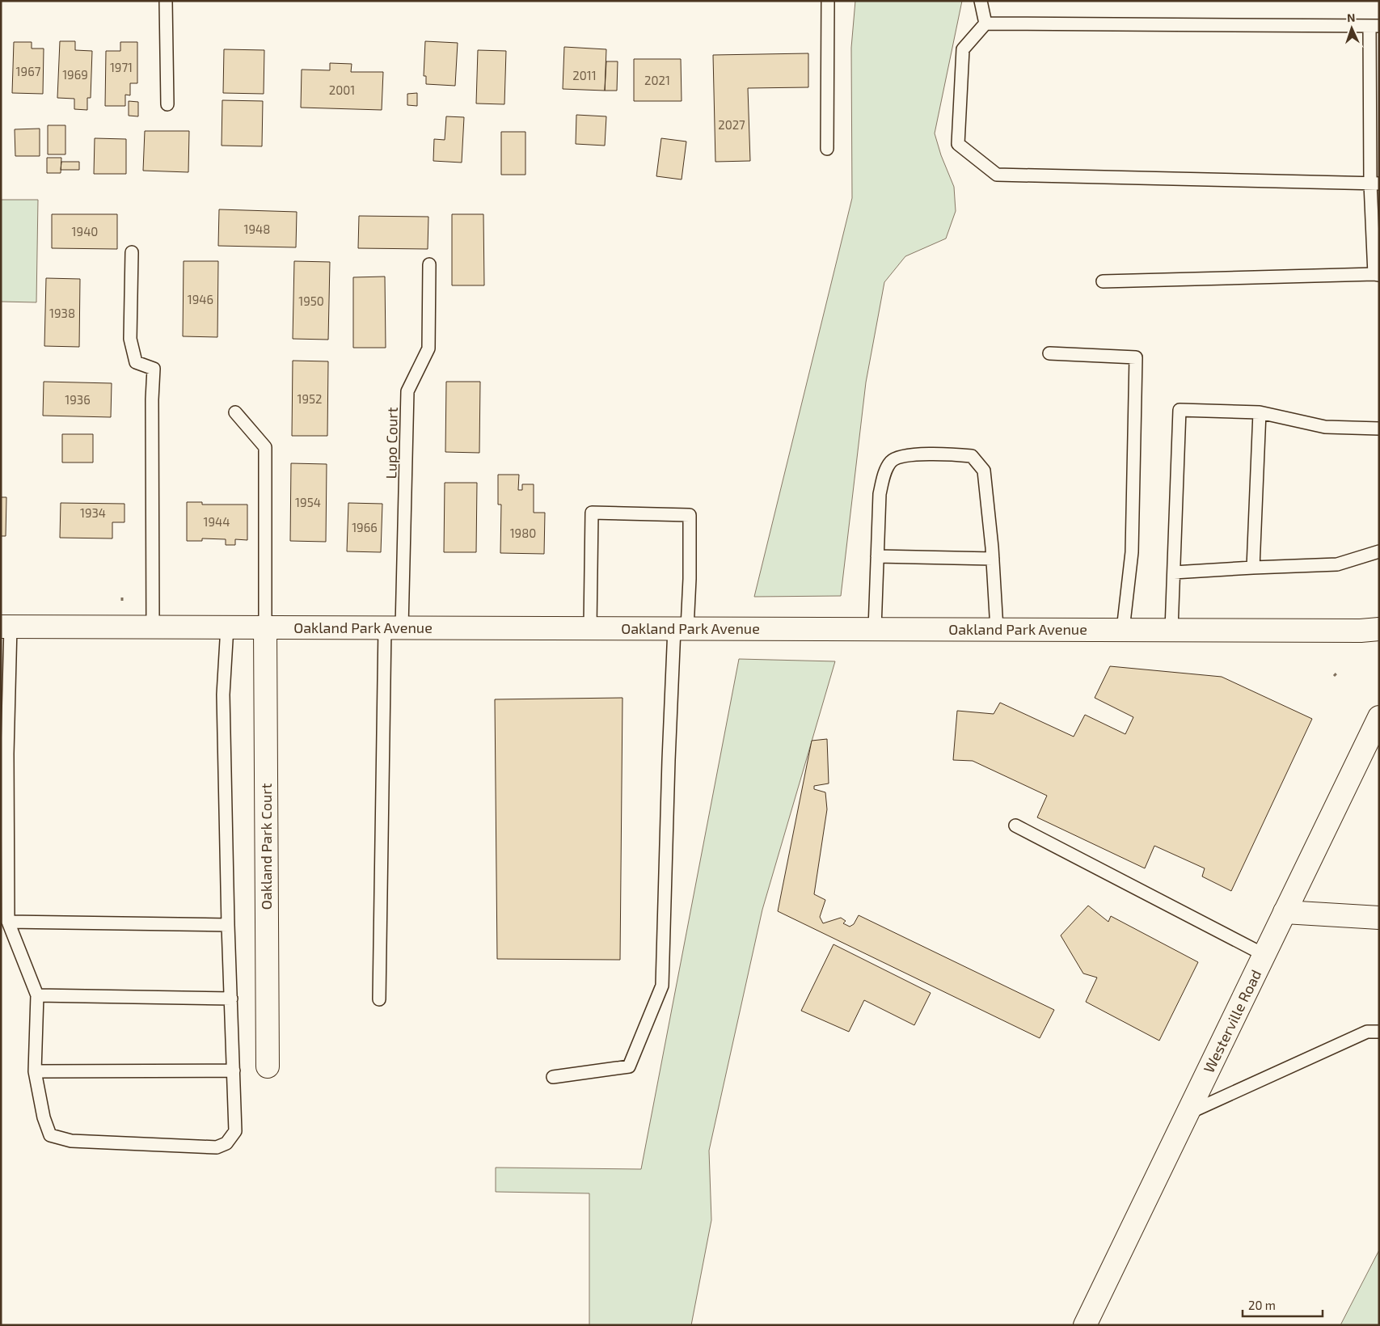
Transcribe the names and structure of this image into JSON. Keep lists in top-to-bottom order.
{
  "streets": {
    "main road": ["Oakland Park Avenue", "Oakland Park Court", "Westerville Road"],
    "lane": ["Lupo Court"]
  },
  "crossings": [
    ["Lupo Court", "Oakland Park Avenue"],
    ["Oakland Park Avenue", "Oakland Park Court"]
  ],
  "house_numbers": [
    "1971",
    "1967",
    "1969",
    "2011",
    "2021",
    "2001",
    "2027",
    "1948",
    "1940",
    "1946",
    "1950",
    "1938",
    "1952",
    "1936",
    "1954",
    "1934",
    "1944",
    "1966",
    "1980"
  ],
  "scale_bar": "20 m",
  "north": "top"
}
